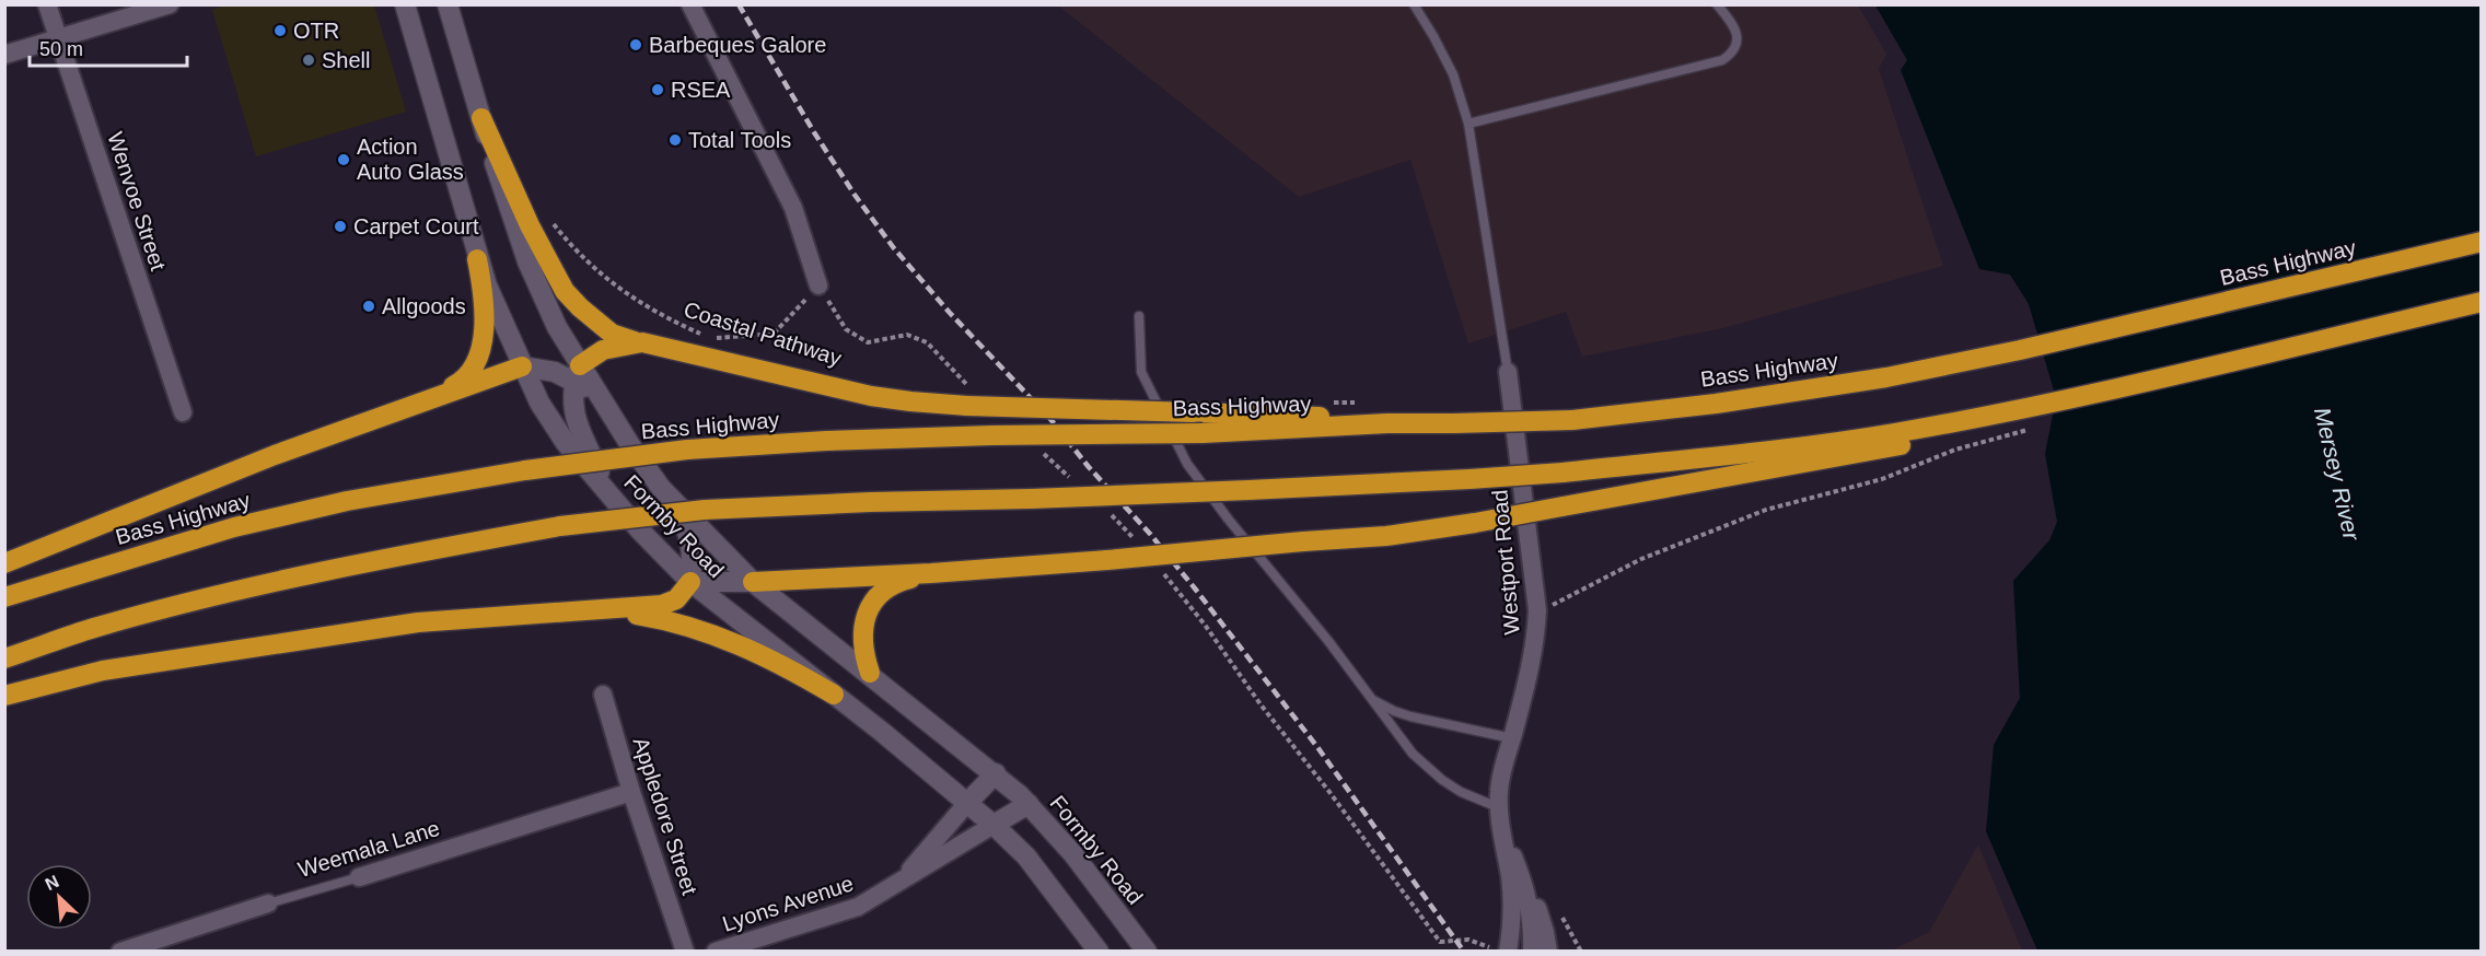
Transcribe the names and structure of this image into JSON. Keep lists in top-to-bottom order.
{
  "streets": {
    "highway": ["Bass Highway"],
    "main road": ["Formby Road"],
    "street": [
      "Wenvoe Street",
      "Westport Road",
      "Appledore Street",
      "Weemala Lane",
      "Lyons Avenue"
    ],
    "path": ["Coastal Pathway"]
  },
  "crossings": [
    ["Formby Road", "Lyons Avenue"],
    ["Appledore Street", "Weemala Lane"]
  ],
  "water": ["Mersey River"],
  "places": [
    "OTR",
    "Barbeques Galore",
    "Shell",
    "RSEA",
    "Total Tools",
    "Action Auto Glass",
    "Carpet Court",
    "Allgoods"
  ],
  "scale_bar": "50 m",
  "north": "top left"
}
